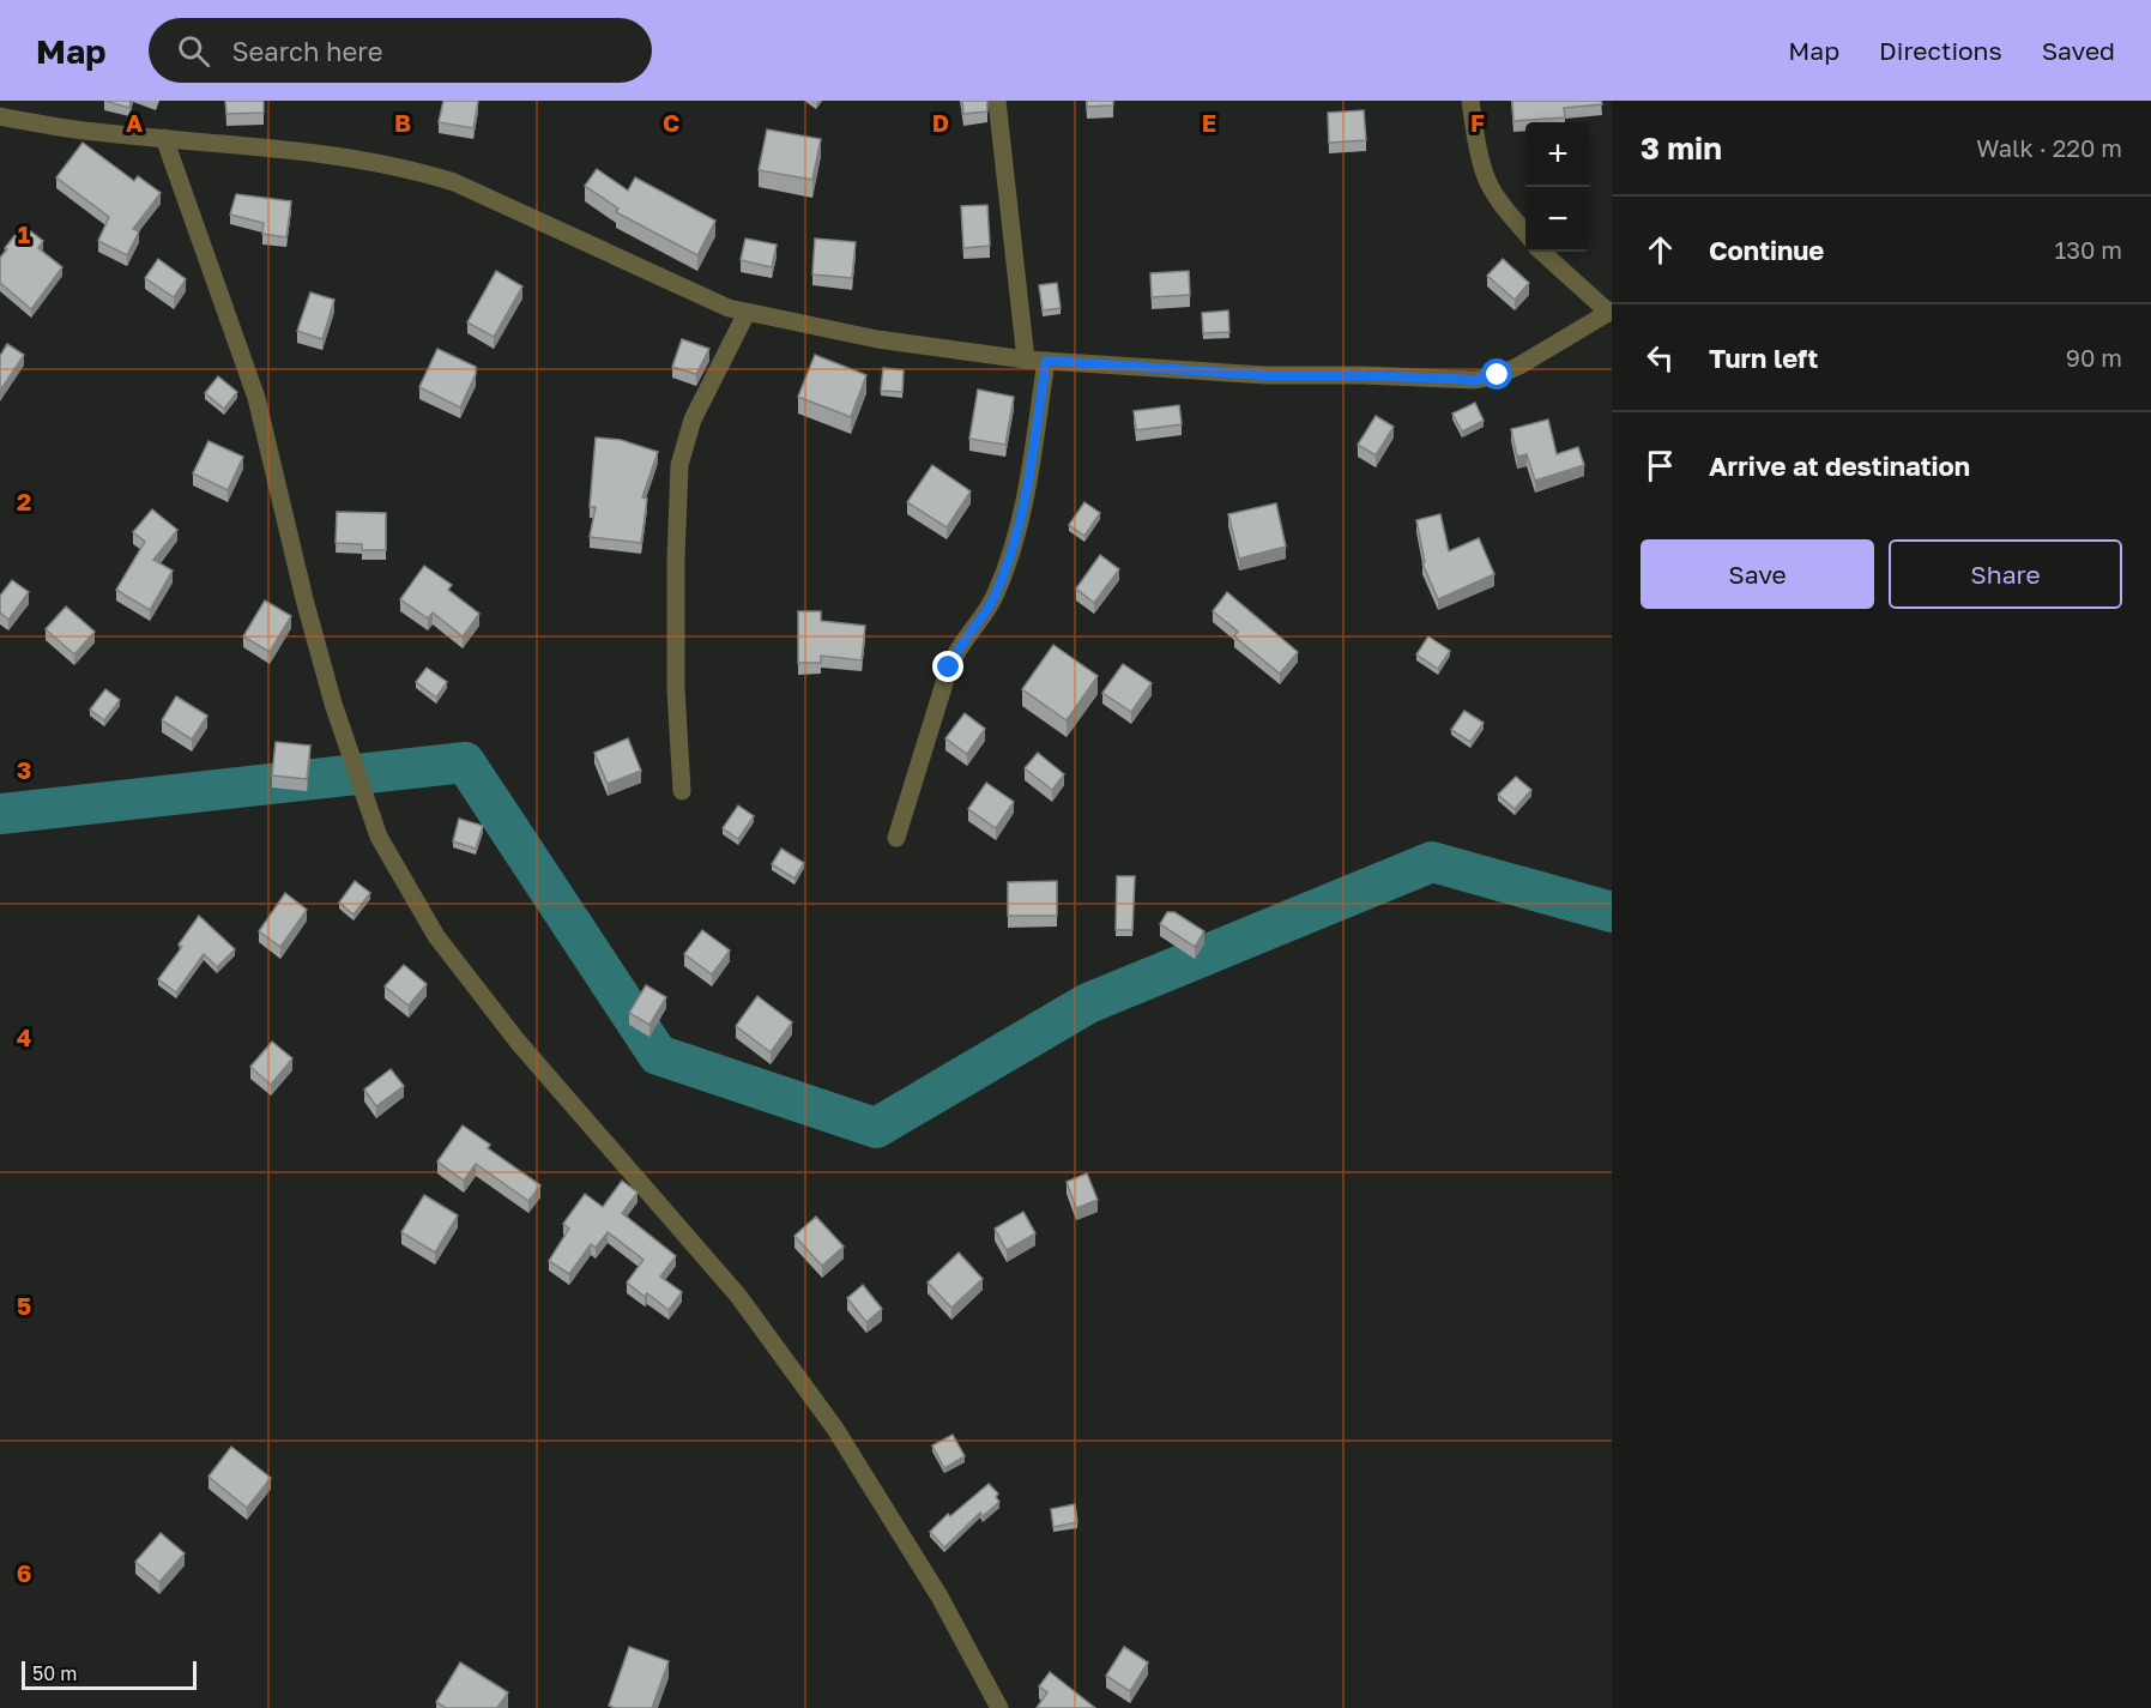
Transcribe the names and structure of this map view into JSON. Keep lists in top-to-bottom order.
{
  "scale_bar": "50 m",
  "page": {
    "header": "Map",
    "search": "Search here",
    "nav": ["Map", "Directions", "Saved"],
    "heading": ["3 min", "Walk · 220 m"],
    "map_buttons": ["+", "−"],
    "list": [
      ["Continue", "130 m"],
      ["Turn left", "90 m"],
      "Arrive at destination"
    ],
    "buttons": ["Save", "Share"],
    "scale": "50 m"
  },
  "grid": {
    "columns": [
      "A",
      "B",
      "C",
      "D",
      "E",
      "F"
    ],
    "rows": [
      "1",
      "2",
      "3",
      "4",
      "5",
      "6"
    ]
  }
}
